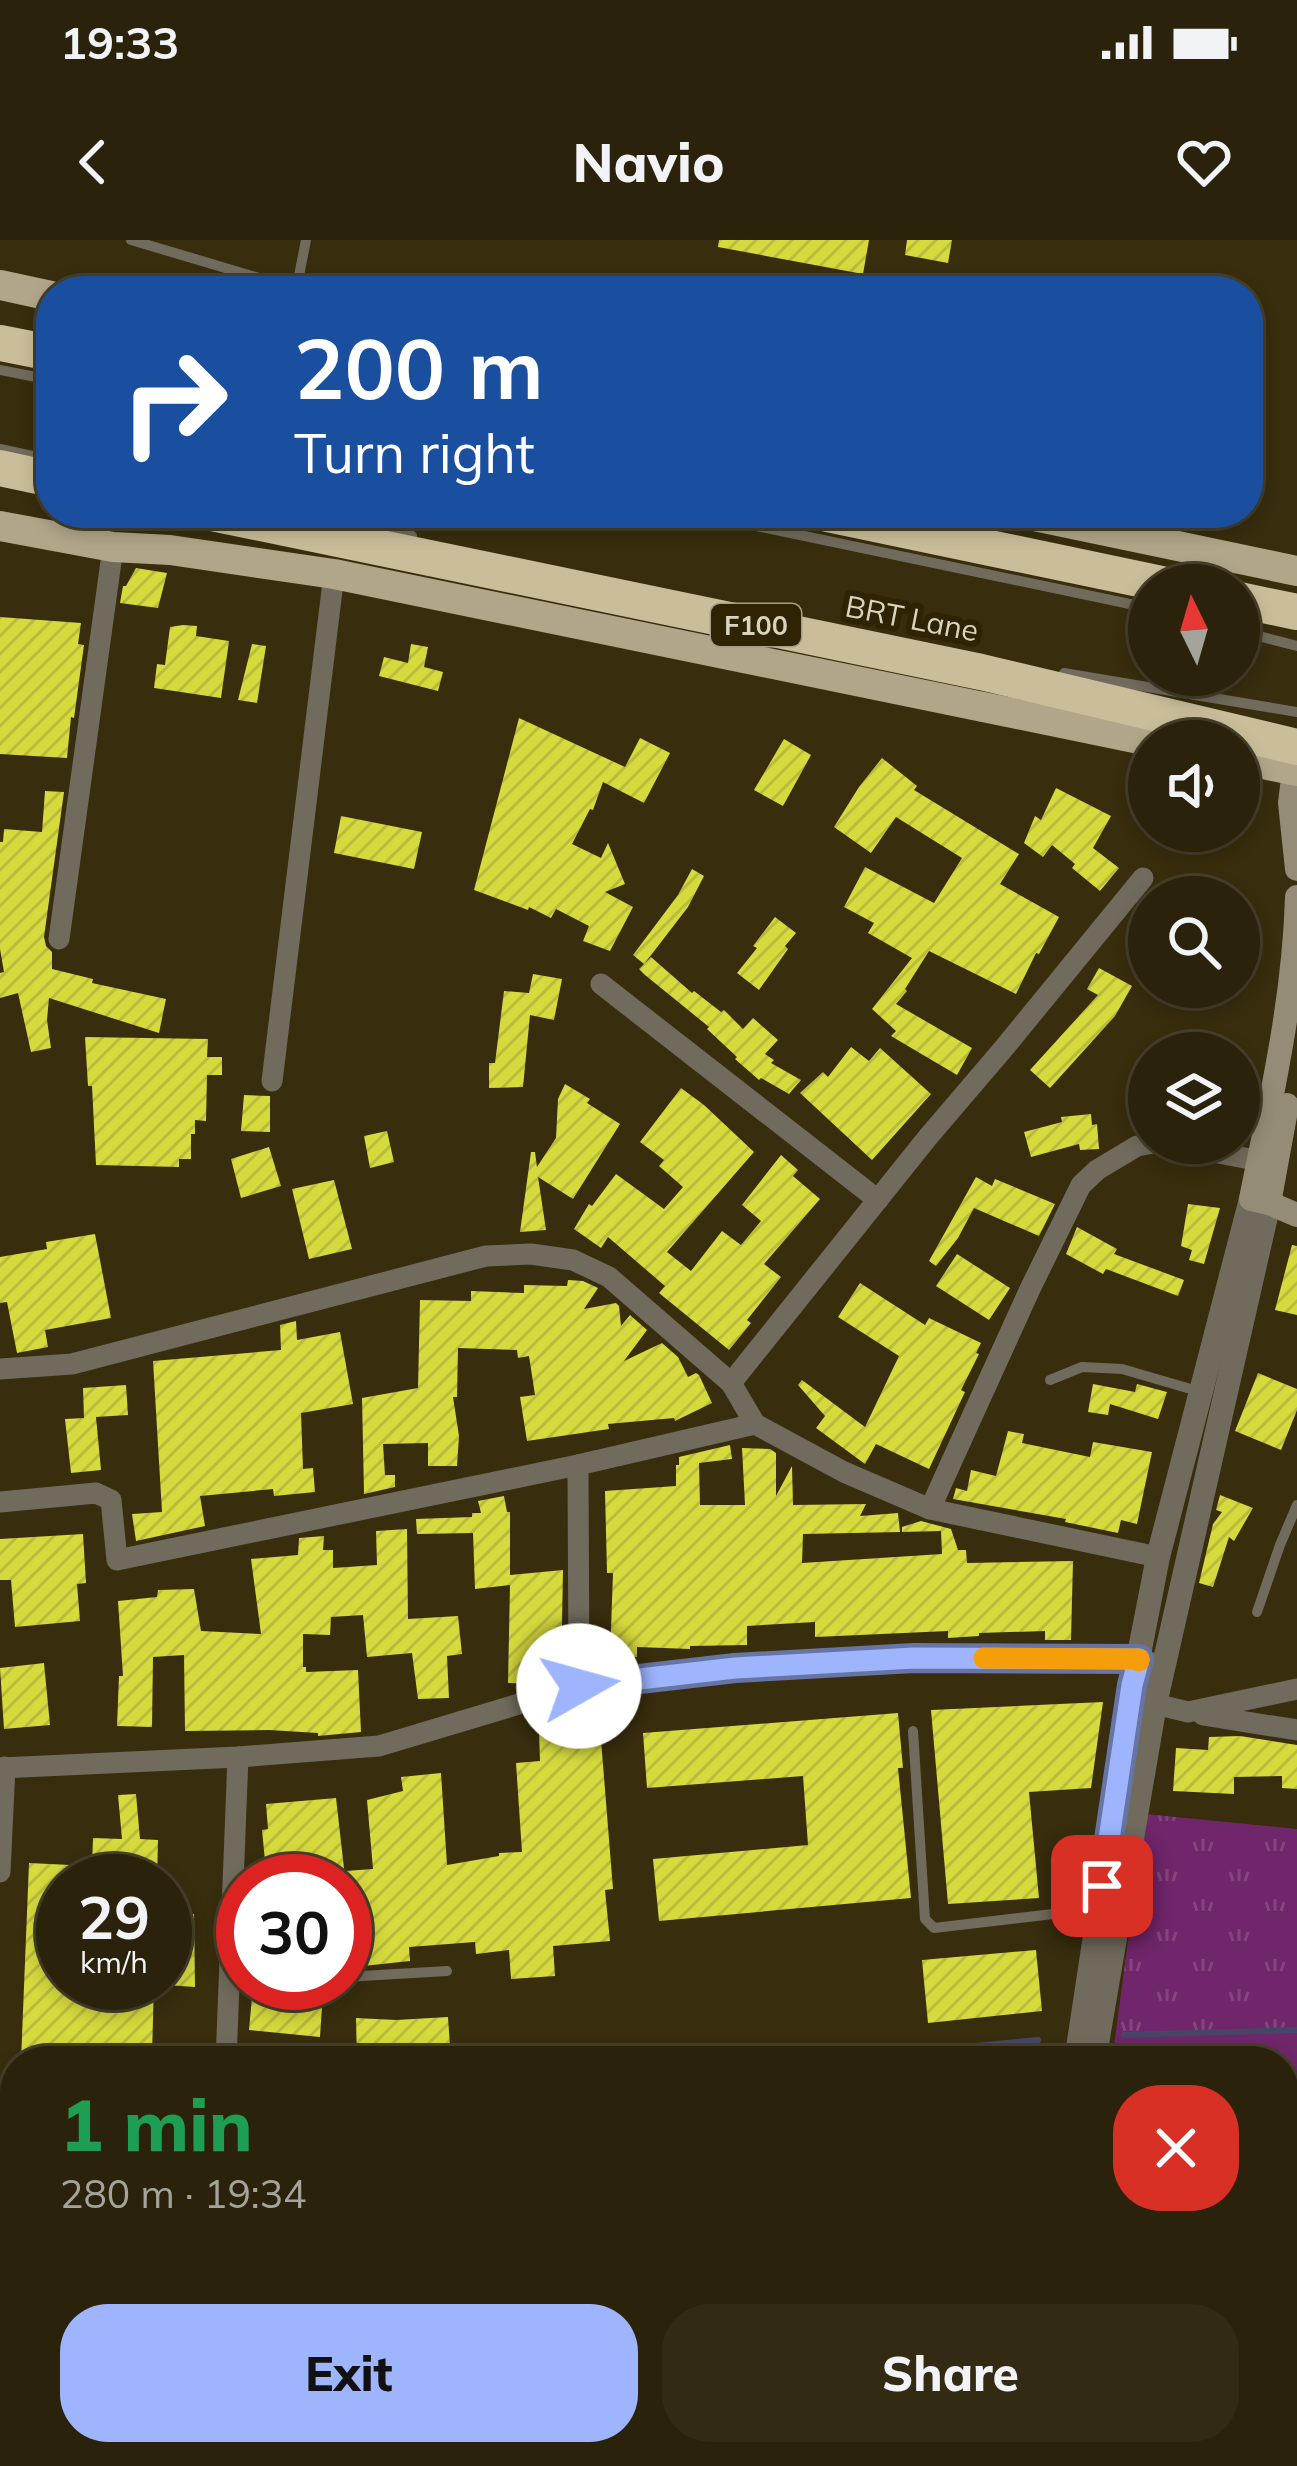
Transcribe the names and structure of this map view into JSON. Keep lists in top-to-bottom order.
{
  "streets": {
    "highway": ["F100"],
    "lane": ["BRT Lane"]
  },
  "north": "top",
  "page": {
    "status": "19:33",
    "header": "Navio",
    "turn": ["200 m", "Turn right"],
    "speed": "29 km/h",
    "limit": "30",
    "heading": ["1 min", "280 m · 19:34"],
    "buttons": ["Exit", "Share"]
  }
}
